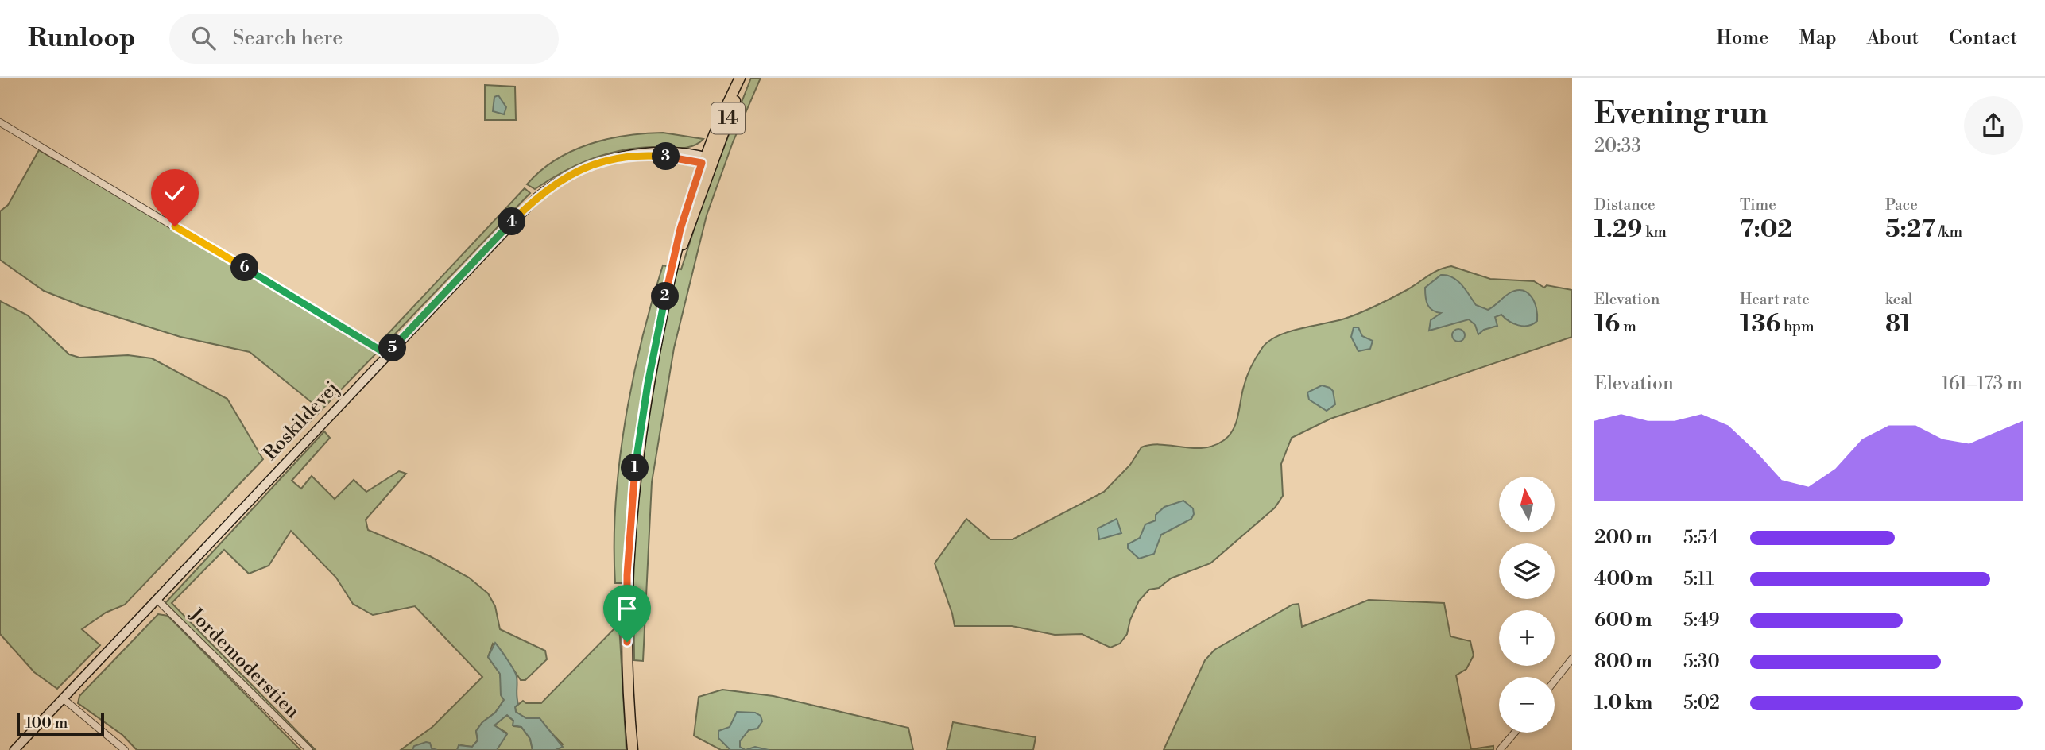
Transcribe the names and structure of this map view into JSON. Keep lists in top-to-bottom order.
{
  "streets": {
    "main road": ["14"],
    "street": ["Roskildevej", "Jordemoderstien"]
  },
  "crossings": [
    ["14", "Roskildevej"],
    ["Roskildevej", "Jordemoderstien"]
  ],
  "scale_bar": "100 m",
  "north": "top",
  "page": {
    "header": "Runloop",
    "search": "Search here",
    "nav": [
      "Home",
      "Map",
      "About",
      "Contact"
    ],
    "heading": ["Evening run", "20:33"],
    "pins": [
      "3",
      "4",
      "6",
      "2",
      "5",
      "1"
    ],
    "stats": [
      ["Distance", "1.29 km"],
      ["Time", "7:02"],
      ["Pace", "5:27 /km"],
      ["Elevation", "16 m"],
      ["Heart rate", "136 bpm"],
      ["kcal", "81"]
    ],
    "chart": ["Elevation", "161–173 m"],
    "map_buttons": ["+", "−"],
    "list": [
      {
        "name": "200 m",
        "note": "5:54"
      },
      {
        "name": "400 m",
        "note": "5:11"
      },
      {
        "name": "600 m",
        "note": "5:49"
      },
      {
        "name": "800 m",
        "note": "5:30"
      },
      {
        "name": "1.0 km",
        "note": "5:02"
      }
    ],
    "scale": "100 m"
  }
}
